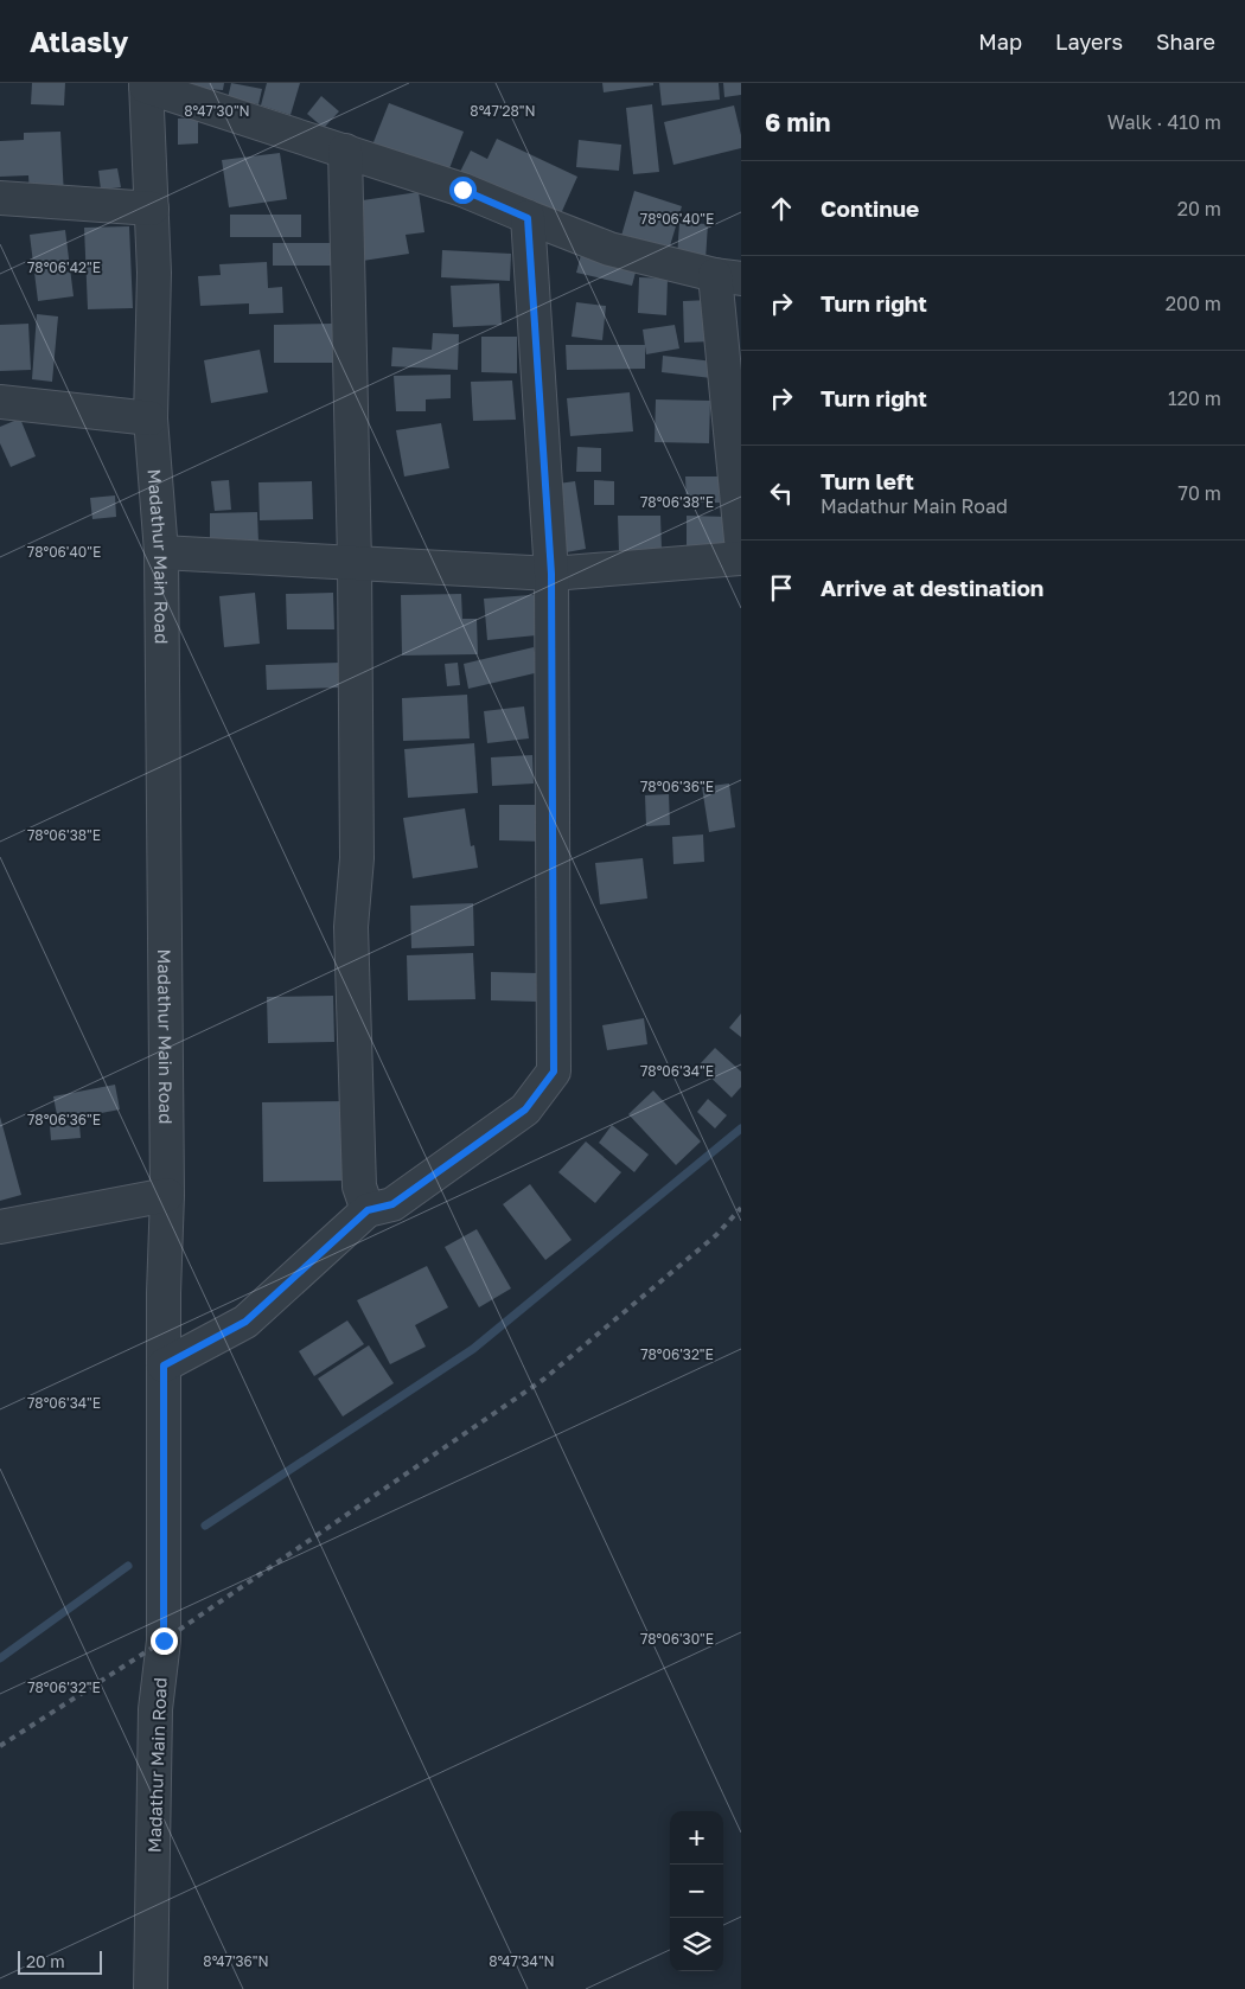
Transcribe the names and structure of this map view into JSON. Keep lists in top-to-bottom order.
{
  "streets": {
    "street": ["Madathur Main Road"]
  },
  "scale_bar": "20 m",
  "page": {
    "header": "Atlasly",
    "nav": ["Map", "Layers", "Share"],
    "heading": ["6 min", "Walk · 410 m"],
    "list": [
      ["Continue", "20 m"],
      ["Turn right", "200 m"],
      ["Turn right", "120 m"],
      ["Turn left", "Madathur Main Road", "70 m"],
      "Arrive at destination"
    ],
    "map_buttons": ["+", "−"],
    "scale": "20 m"
  },
  "coordinates": [
    "8°47'30\"N",
    "8°47'28\"N",
    "78°06'40\"E",
    "78°06'42\"E",
    "78°06'38\"E",
    "78°06'36\"E",
    "78°06'34\"E",
    "78°06'32\"E",
    "78°06'30\"E",
    "8°47'36\"N",
    "8°47'34\"N"
  ]
}
